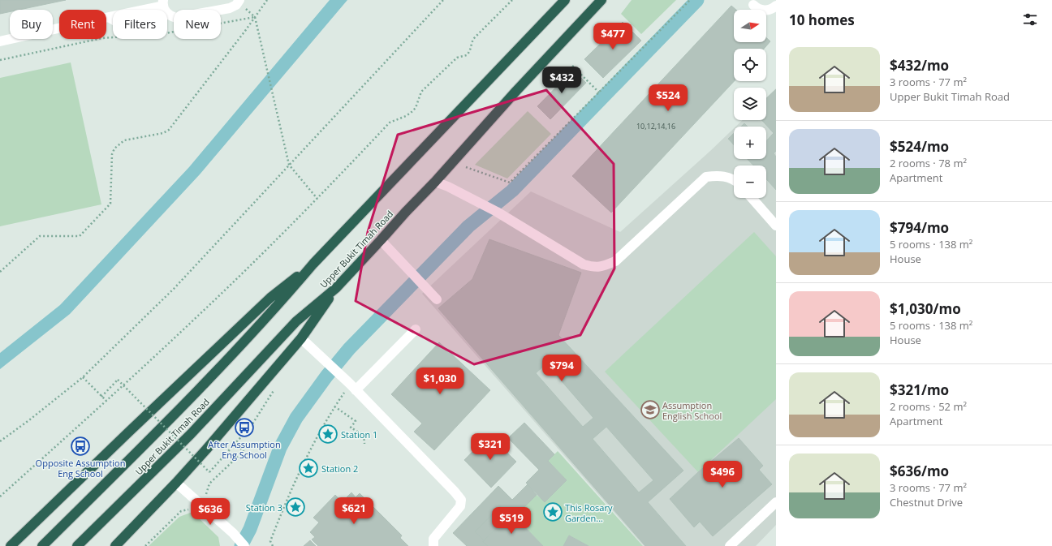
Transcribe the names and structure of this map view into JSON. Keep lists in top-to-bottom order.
{
  "streets": {
    "highway": ["Upper Bukit Timah Road"]
  },
  "places": {
    "school or university": ["Assumption English School"],
    "bus stop": ["After Assumption Eng School", "Opposite Assumption Eng School"],
    "place": [
      "Station 1",
      "Station 2",
      "Station 3",
      "This Rosary Garden..."
    ]
  },
  "house_numbers": ["10,12,14,16"],
  "north": "right",
  "page": {
    "heading": "10 homes",
    "map_buttons": ["+", "−"],
    "chip": [
      "Buy",
      "Rent",
      "Filters",
      "New"
    ],
    "price": [
      "$477",
      "$432",
      "$524",
      "$794",
      "$1,030",
      "$321",
      "$496",
      "$621",
      "$636",
      "$519"
    ],
    "list": [
      {
        "name": "$432/mo",
        "note": "3 rooms · 77 m² · Upper Bukit Timah Road"
      },
      {
        "name": "$524/mo",
        "note": "2 rooms · 78 m² · Apartment"
      },
      {
        "name": "$794/mo",
        "note": "5 rooms · 138 m² · House"
      },
      {
        "name": "$1,030/mo",
        "note": "5 rooms · 138 m² · House"
      },
      {
        "name": "$321/mo",
        "note": "2 rooms · 52 m² · Apartment"
      },
      {
        "name": "$636/mo",
        "note": "3 rooms · 77 m² · Chestnut Drive"
      }
    ]
  }
}
